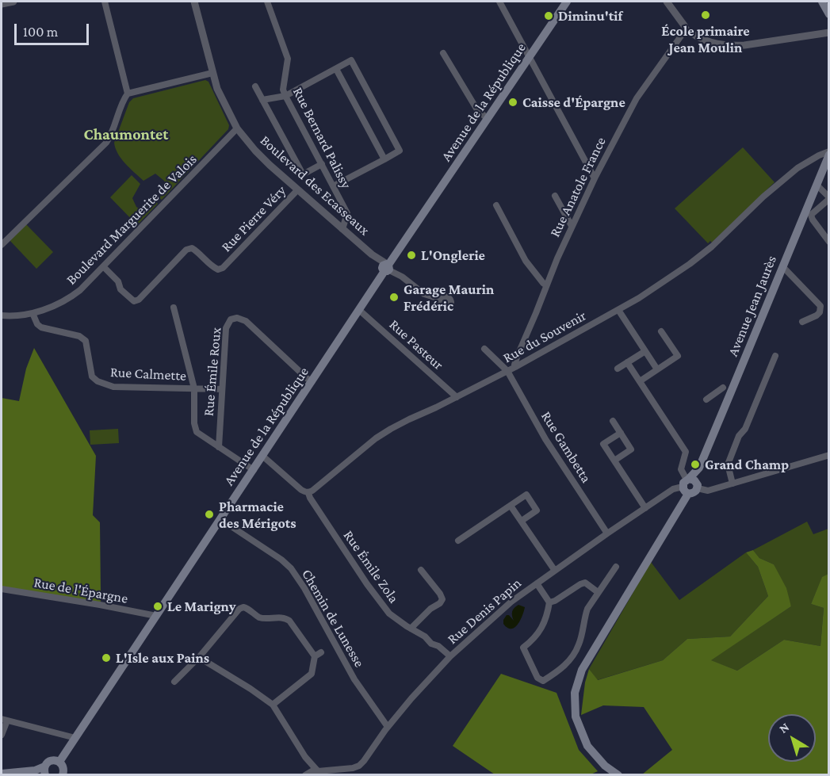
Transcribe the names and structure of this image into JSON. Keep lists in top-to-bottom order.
{
  "streets": {
    "main road": ["Avenue de la République", "Avenue Jean Jaurès"],
    "street": [
      "Rue Bernard Palissy",
      "Boulevard des Ecasseaux",
      "Rue Anatole France",
      "Rue Pierre Véry",
      "Boulevard Marguerite de Valois",
      "Rue du Souvenir",
      "Rue Pasteur",
      "Rue Émile Roux",
      "Rue Calmette",
      "Rue Gambetta",
      "Rue Émile Zola",
      "Rue de l'Épargne",
      "Rue Denis Papin",
      "Chemin de Lunesse"
    ]
  },
  "crossings": [
    ["Avenue de la République", "Boulevard des Ecasseaux"],
    ["Avenue de la République", "Rue Pasteur"],
    ["Avenue de la République", "Rue Émile Roux"],
    ["Avenue de la République", "Rue de l'Épargne"],
    ["Avenue de la République", "Chemin de Lunesse"],
    ["Rue Bernard Palissy", "Boulevard des Ecasseaux"],
    ["Boulevard des Ecasseaux", "Rue Pierre Véry"],
    ["Boulevard des Ecasseaux", "Boulevard Marguerite de Valois"],
    ["Rue Anatole France", "Rue du Souvenir"],
    ["Rue Pierre Véry", "Boulevard Marguerite de Valois"],
    ["Boulevard Marguerite de Valois", "Rue Calmette"],
    ["Avenue Jean Jaurès", "Rue du Souvenir"],
    ["Avenue Jean Jaurès", "Rue Denis Papin"],
    ["Rue du Souvenir", "Rue Pasteur"],
    ["Rue du Souvenir", "Rue Gambetta"],
    ["Rue du Souvenir", "Rue Émile Zola"],
    ["Rue Gambetta", "Rue Denis Papin"],
    ["Rue Émile Zola", "Rue Denis Papin"],
    ["Rue Denis Papin", "Chemin de Lunesse"]
  ],
  "districts": ["Chaumontet"],
  "places": [
    "École primaire Jean Moulin",
    "Diminu'tif",
    "Caisse d'Épargne",
    "L'Onglerie",
    "Garage Maurin Frédéric",
    "Grand Champ",
    "Pharmacie des Mérigots",
    "Le Marigny",
    "L'Isle aux Pains"
  ],
  "scale_bar": "100 m",
  "north": "top left"
}
